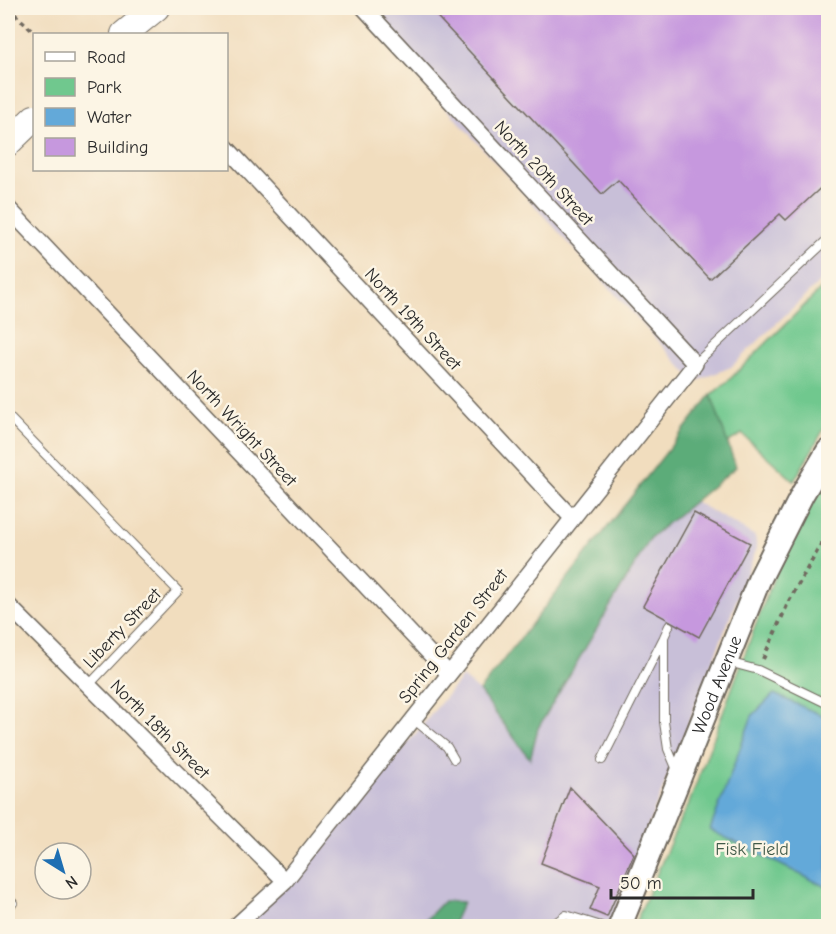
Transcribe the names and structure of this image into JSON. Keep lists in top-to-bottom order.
{
  "streets": {
    "main road": ["Wood Avenue"],
    "street": [
      "North 20th Street",
      "North 19th Street",
      "North Wright Street",
      "Spring Garden Street",
      "North 18th Street"
    ],
    "lane": ["Liberty Street"]
  },
  "crossings": [
    ["North 20th Street", "Spring Garden Street"],
    ["North 19th Street", "Spring Garden Street"],
    ["North Wright Street", "Spring Garden Street"],
    ["Liberty Street", "North 18th Street"],
    ["Spring Garden Street", "North 18th Street"]
  ],
  "parks": ["Fisk Field"],
  "legend": [
    "Road",
    "Park",
    "Water",
    "Building"
  ],
  "scale_bar": "50 m",
  "north": "bottom right"
}
